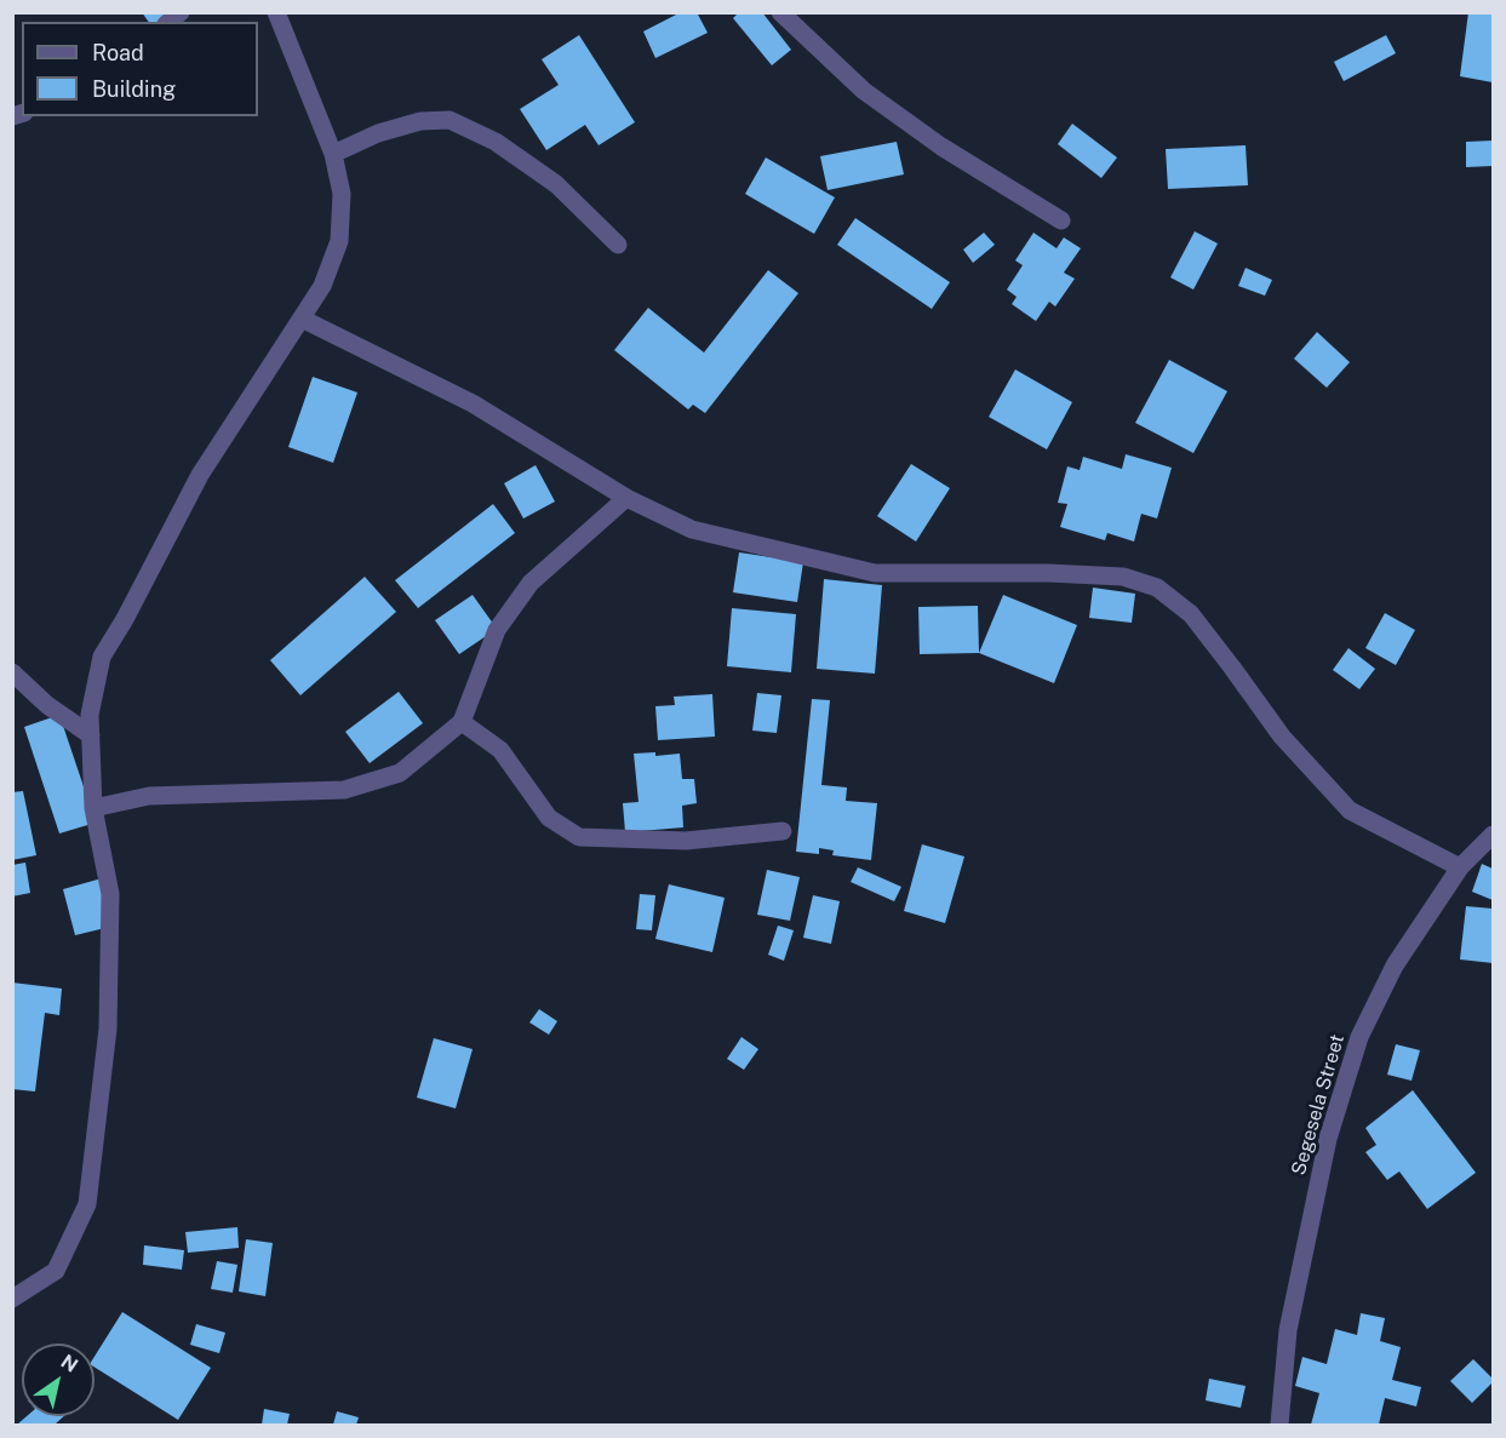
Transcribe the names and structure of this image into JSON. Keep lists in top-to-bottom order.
{
  "streets": {
    "street": ["Segesela Street"]
  },
  "legend": ["Road", "Building"],
  "north": "top right"
}
